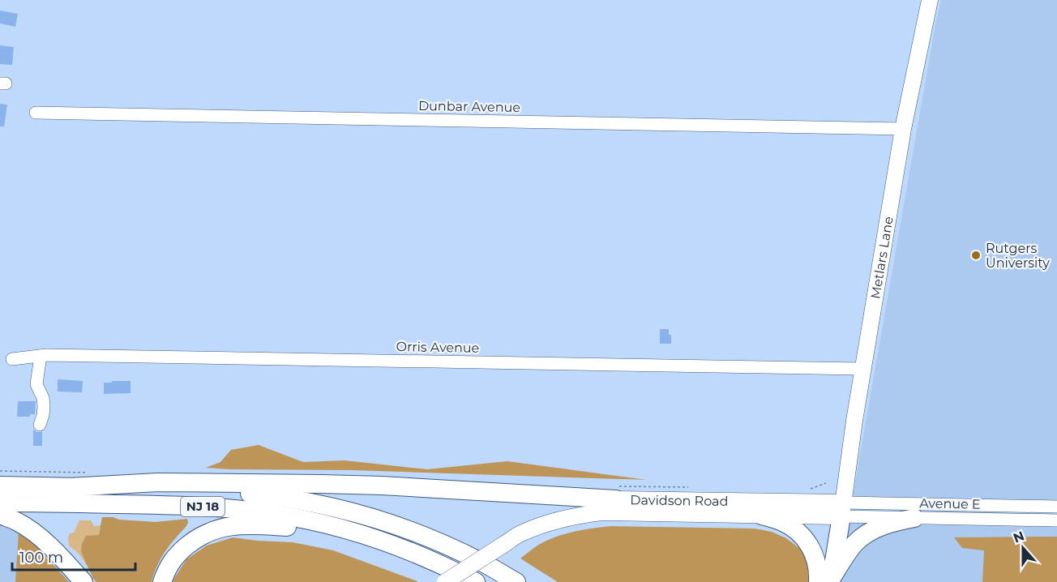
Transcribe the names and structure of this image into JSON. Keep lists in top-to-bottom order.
{
  "streets": {
    "highway": ["NJ 18"],
    "main road": ["Metlars Lane", "Davidson Road"],
    "street": ["Dunbar Avenue", "Orris Avenue", "Avenue E"]
  },
  "crossings": [
    ["Dunbar Avenue", "Metlars Lane"],
    ["Metlars Lane", "Orris Avenue"],
    ["Metlars Lane", "Davidson Road"],
    ["Metlars Lane", "Avenue E"],
    ["Davidson Road", "Avenue E"]
  ],
  "places": ["Rutgers University"],
  "scale_bar": "100 m",
  "north": "top"
}
